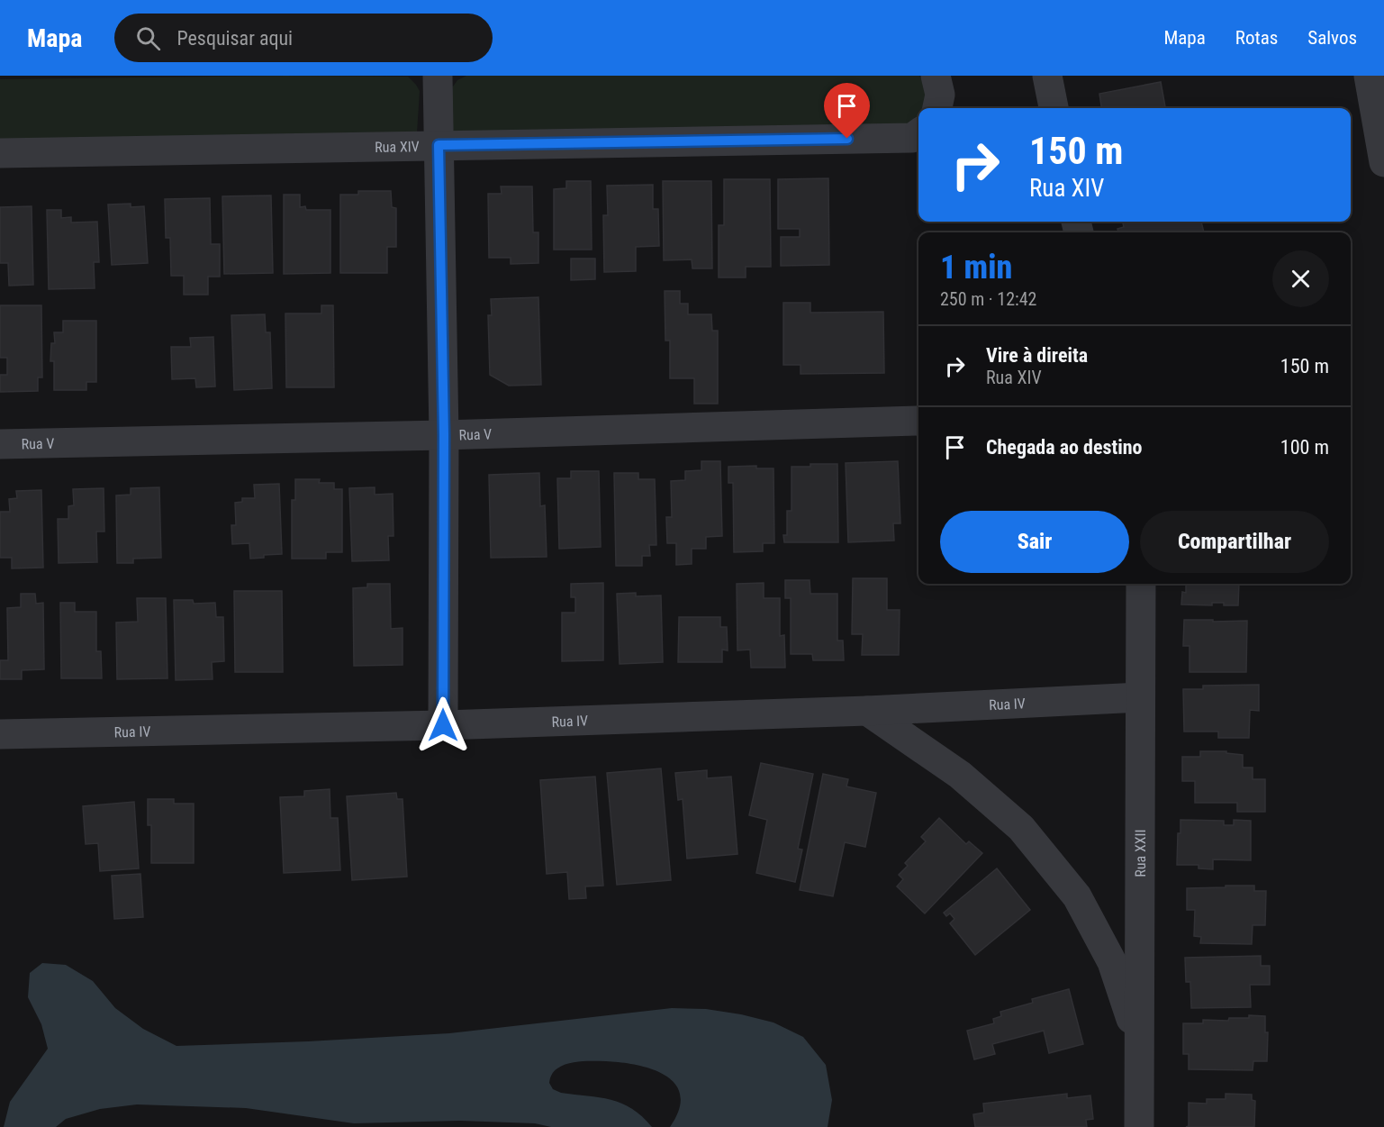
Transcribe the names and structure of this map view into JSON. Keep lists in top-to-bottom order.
{
  "streets": {
    "street": [
      "Rua XIV",
      "Rua V",
      "Rua IV",
      "Rua XXII"
    ]
  },
  "crossings": [
    ["Rua IV", "Rua XXII"]
  ],
  "page": {
    "header": "Mapa",
    "search": "Pesquisar aqui",
    "nav": ["Mapa", "Rotas", "Salvos"],
    "turn": ["150 m", "Rua XIV"],
    "heading": ["1 min", "250 m · 12:42"],
    "list": [
      {
        "name": "Vire à direita",
        "note": "Rua XIV",
        "value": "150 m"
      },
      {
        "name": "Chegada ao destino",
        "value": "100 m"
      }
    ],
    "buttons": ["Sair", "Compartilhar"]
  }
}
